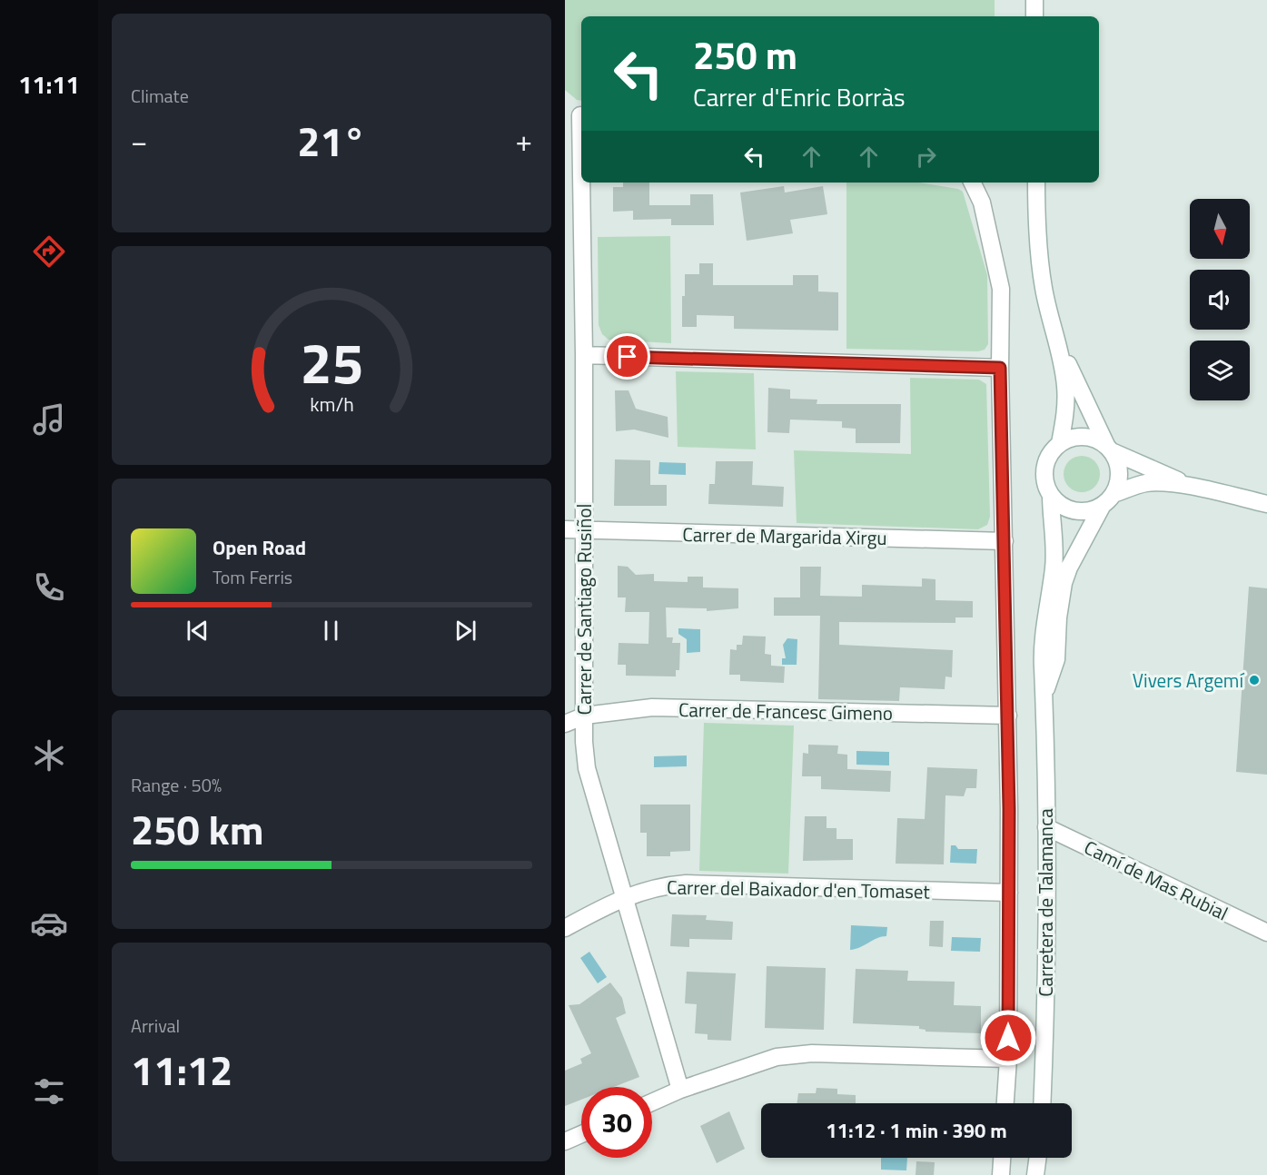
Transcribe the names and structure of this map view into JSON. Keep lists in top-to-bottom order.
{
  "streets": {
    "street": [
      "Carrer de Margarida Xirgu",
      "Carrer de Santiago Rusiñol",
      "Carrer de Francesc Gimeno",
      "Camí de Mas Rubial",
      "Carrer del Baixador d'en Tomaset",
      "Carretera de Talamanca"
    ]
  },
  "crossings": [
    ["Carrer de Margarida Xirgu", "Carrer de Santiago Rusiñol"],
    ["Carrer de Santiago Rusiñol", "Carrer de Francesc Gimeno"],
    ["Carrer de Santiago Rusiñol", "Carrer del Baixador d'en Tomaset"],
    ["Camí de Mas Rubial", "Carretera de Talamanca"]
  ],
  "places": ["Vivers Argemí"],
  "north": "bottom",
  "page": {
    "tabs": "11:11",
    "tile": [
      "Climate",
      ["Range · 50%", "250 km"],
      ["Arrival", "11:12"]
    ],
    "turn": ["250 m", "Carrer d'Enric Borràs"],
    "heat": ["−", "21°", "+"],
    "song": ["Open Road", "Tom Ferris"],
    "limit": "30",
    "trip": "11:12 · 1 min · 390 m",
    "gauge": ["25", "km/h"]
  }
}
